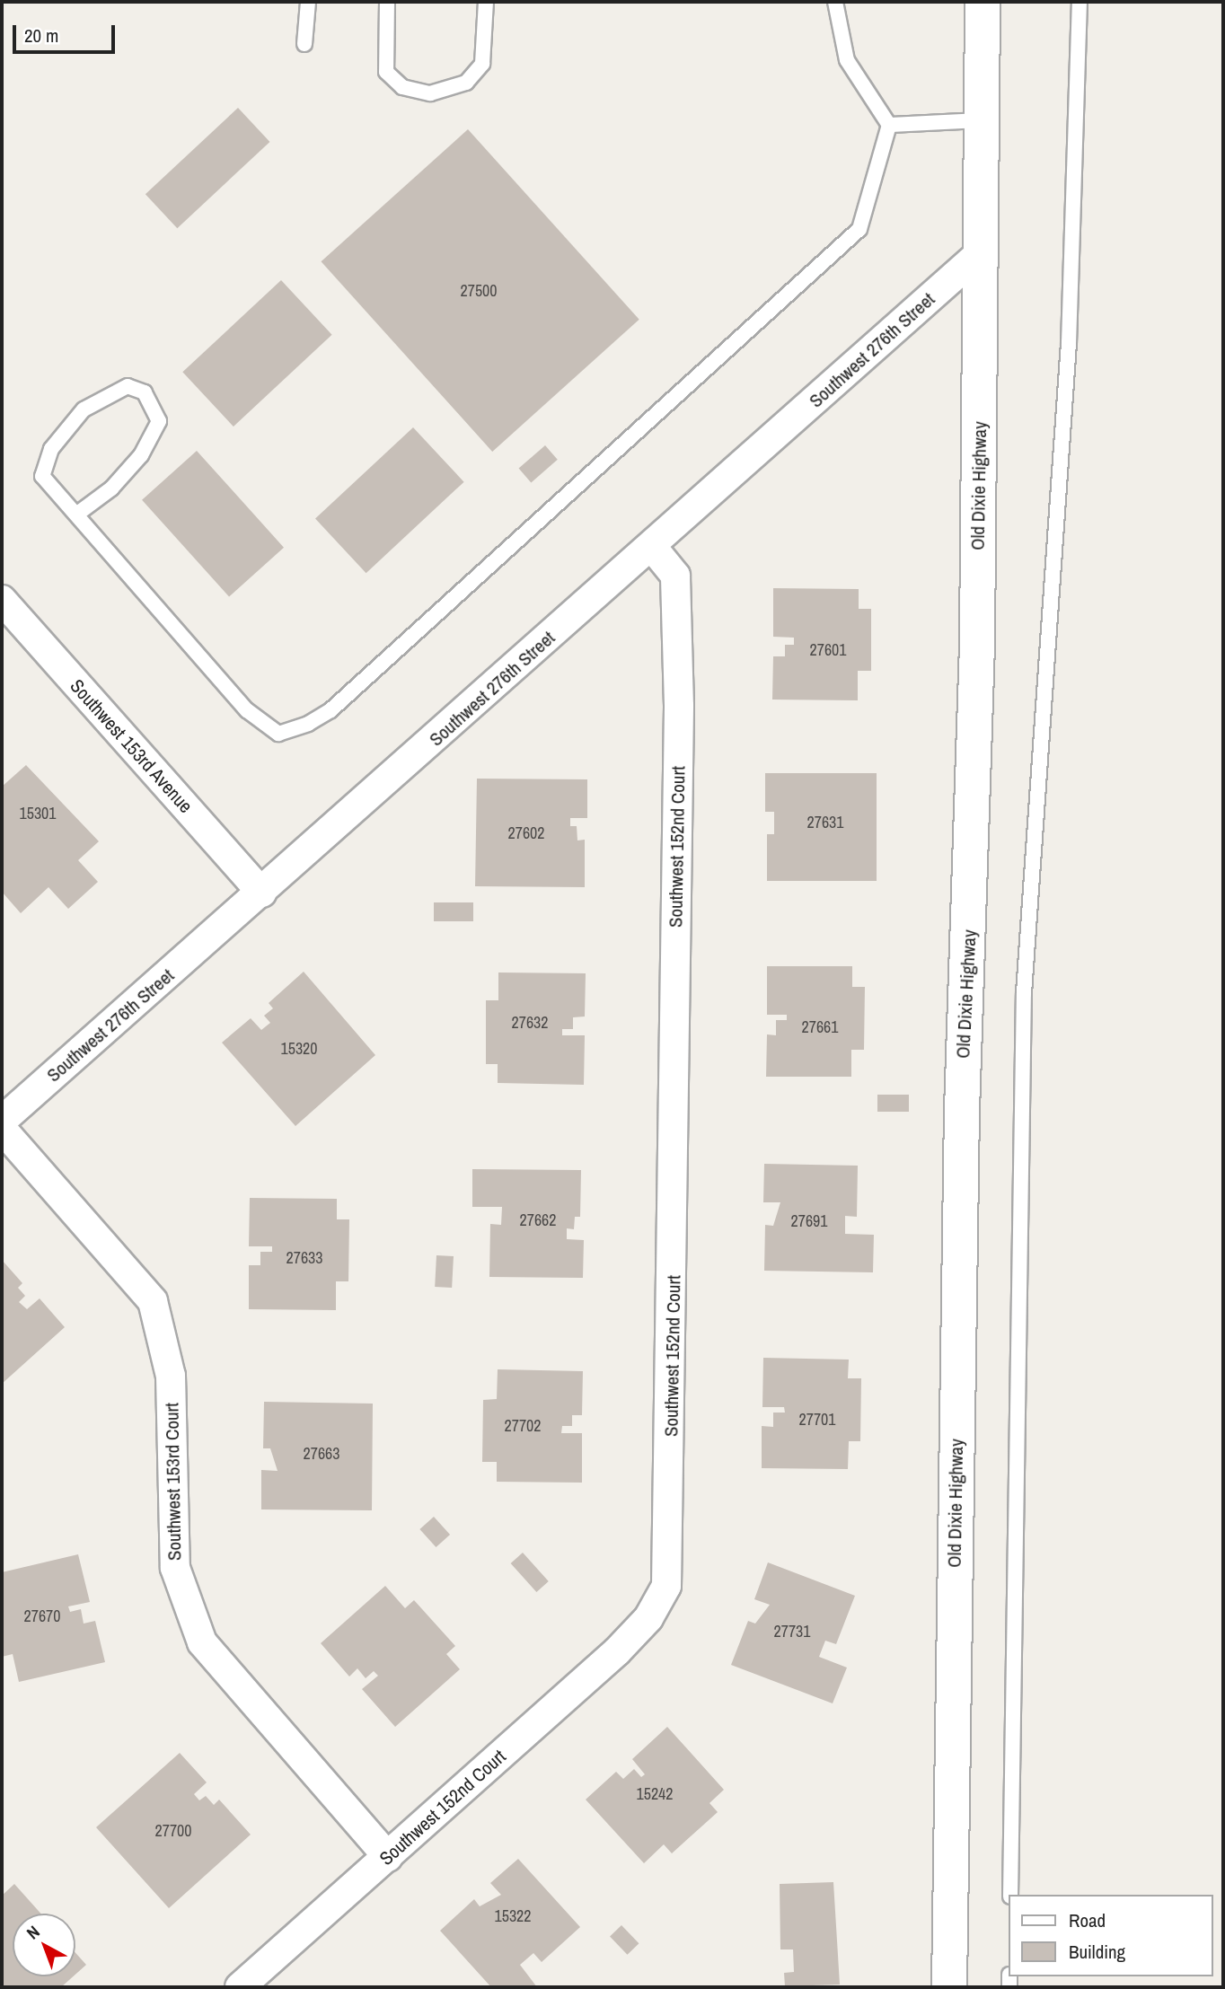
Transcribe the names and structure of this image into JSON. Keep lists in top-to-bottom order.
{
  "streets": {
    "street": [
      "Southwest 276th Street",
      "Old Dixie Highway",
      "Southwest 153rd Avenue",
      "Southwest 152nd Court",
      "Southwest 153rd Court"
    ]
  },
  "crossings": [
    ["Southwest 276th Street", "Old Dixie Highway"],
    ["Southwest 276th Street", "Southwest 153rd Avenue"],
    ["Southwest 276th Street", "Southwest 152nd Court"],
    ["Southwest 152nd Court", "Southwest 153rd Court"]
  ],
  "house_numbers": [
    "27500",
    "27601",
    "15301",
    "27631",
    "27602",
    "27632",
    "27661",
    "15320",
    "27662",
    "27691",
    "27633",
    "27701",
    "27702",
    "27663",
    "27670",
    "27731",
    "15242",
    "27700",
    "15322"
  ],
  "legend": ["Road", "Building"],
  "scale_bar": "20 m",
  "north": "top left"
}
